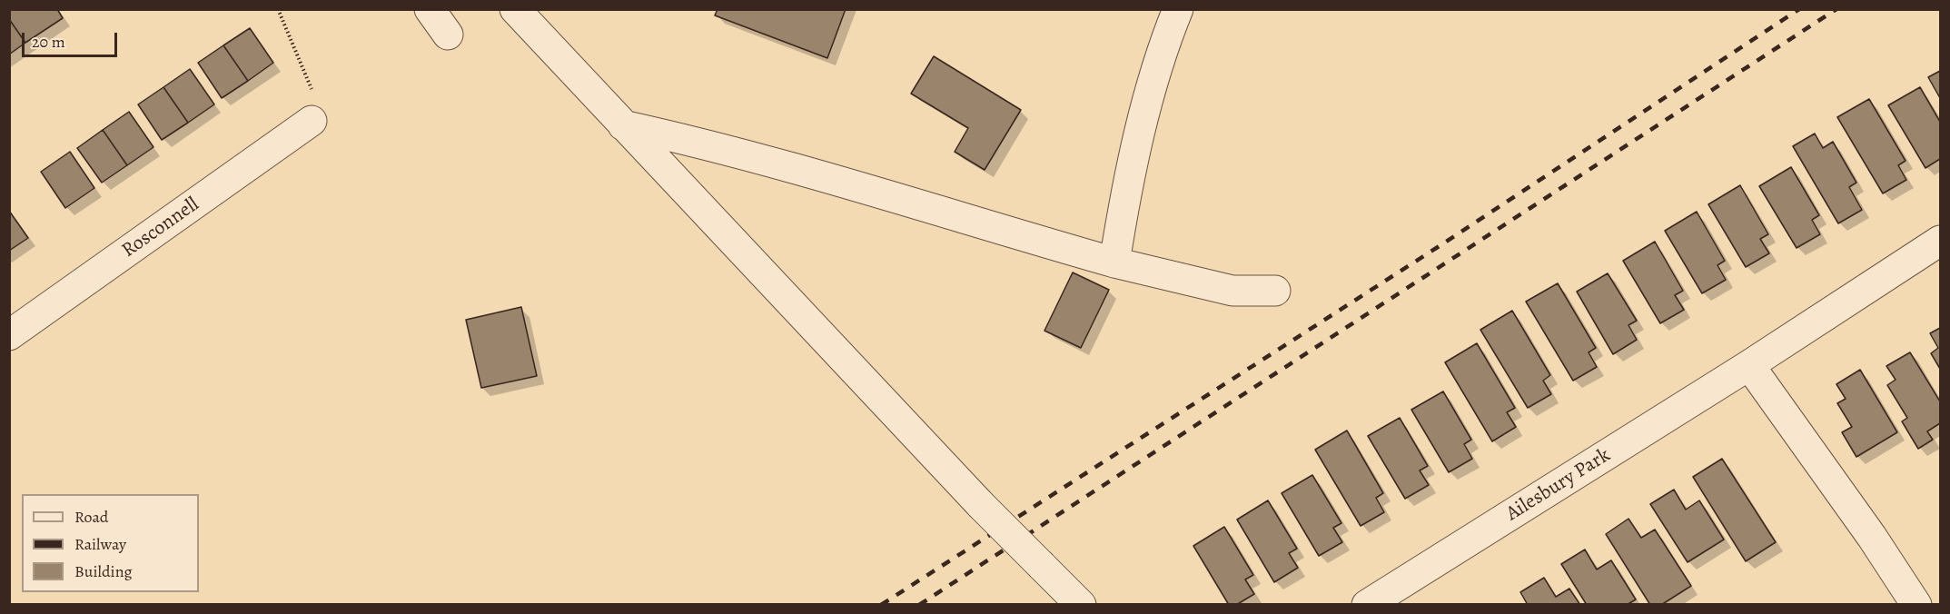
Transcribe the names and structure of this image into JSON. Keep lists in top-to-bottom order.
{
  "streets": {
    "street": ["Rosconnell", "Ailesbury Park"]
  },
  "legend": ["Road", "Railway", "Building"],
  "scale_bar": "20 m"
}
